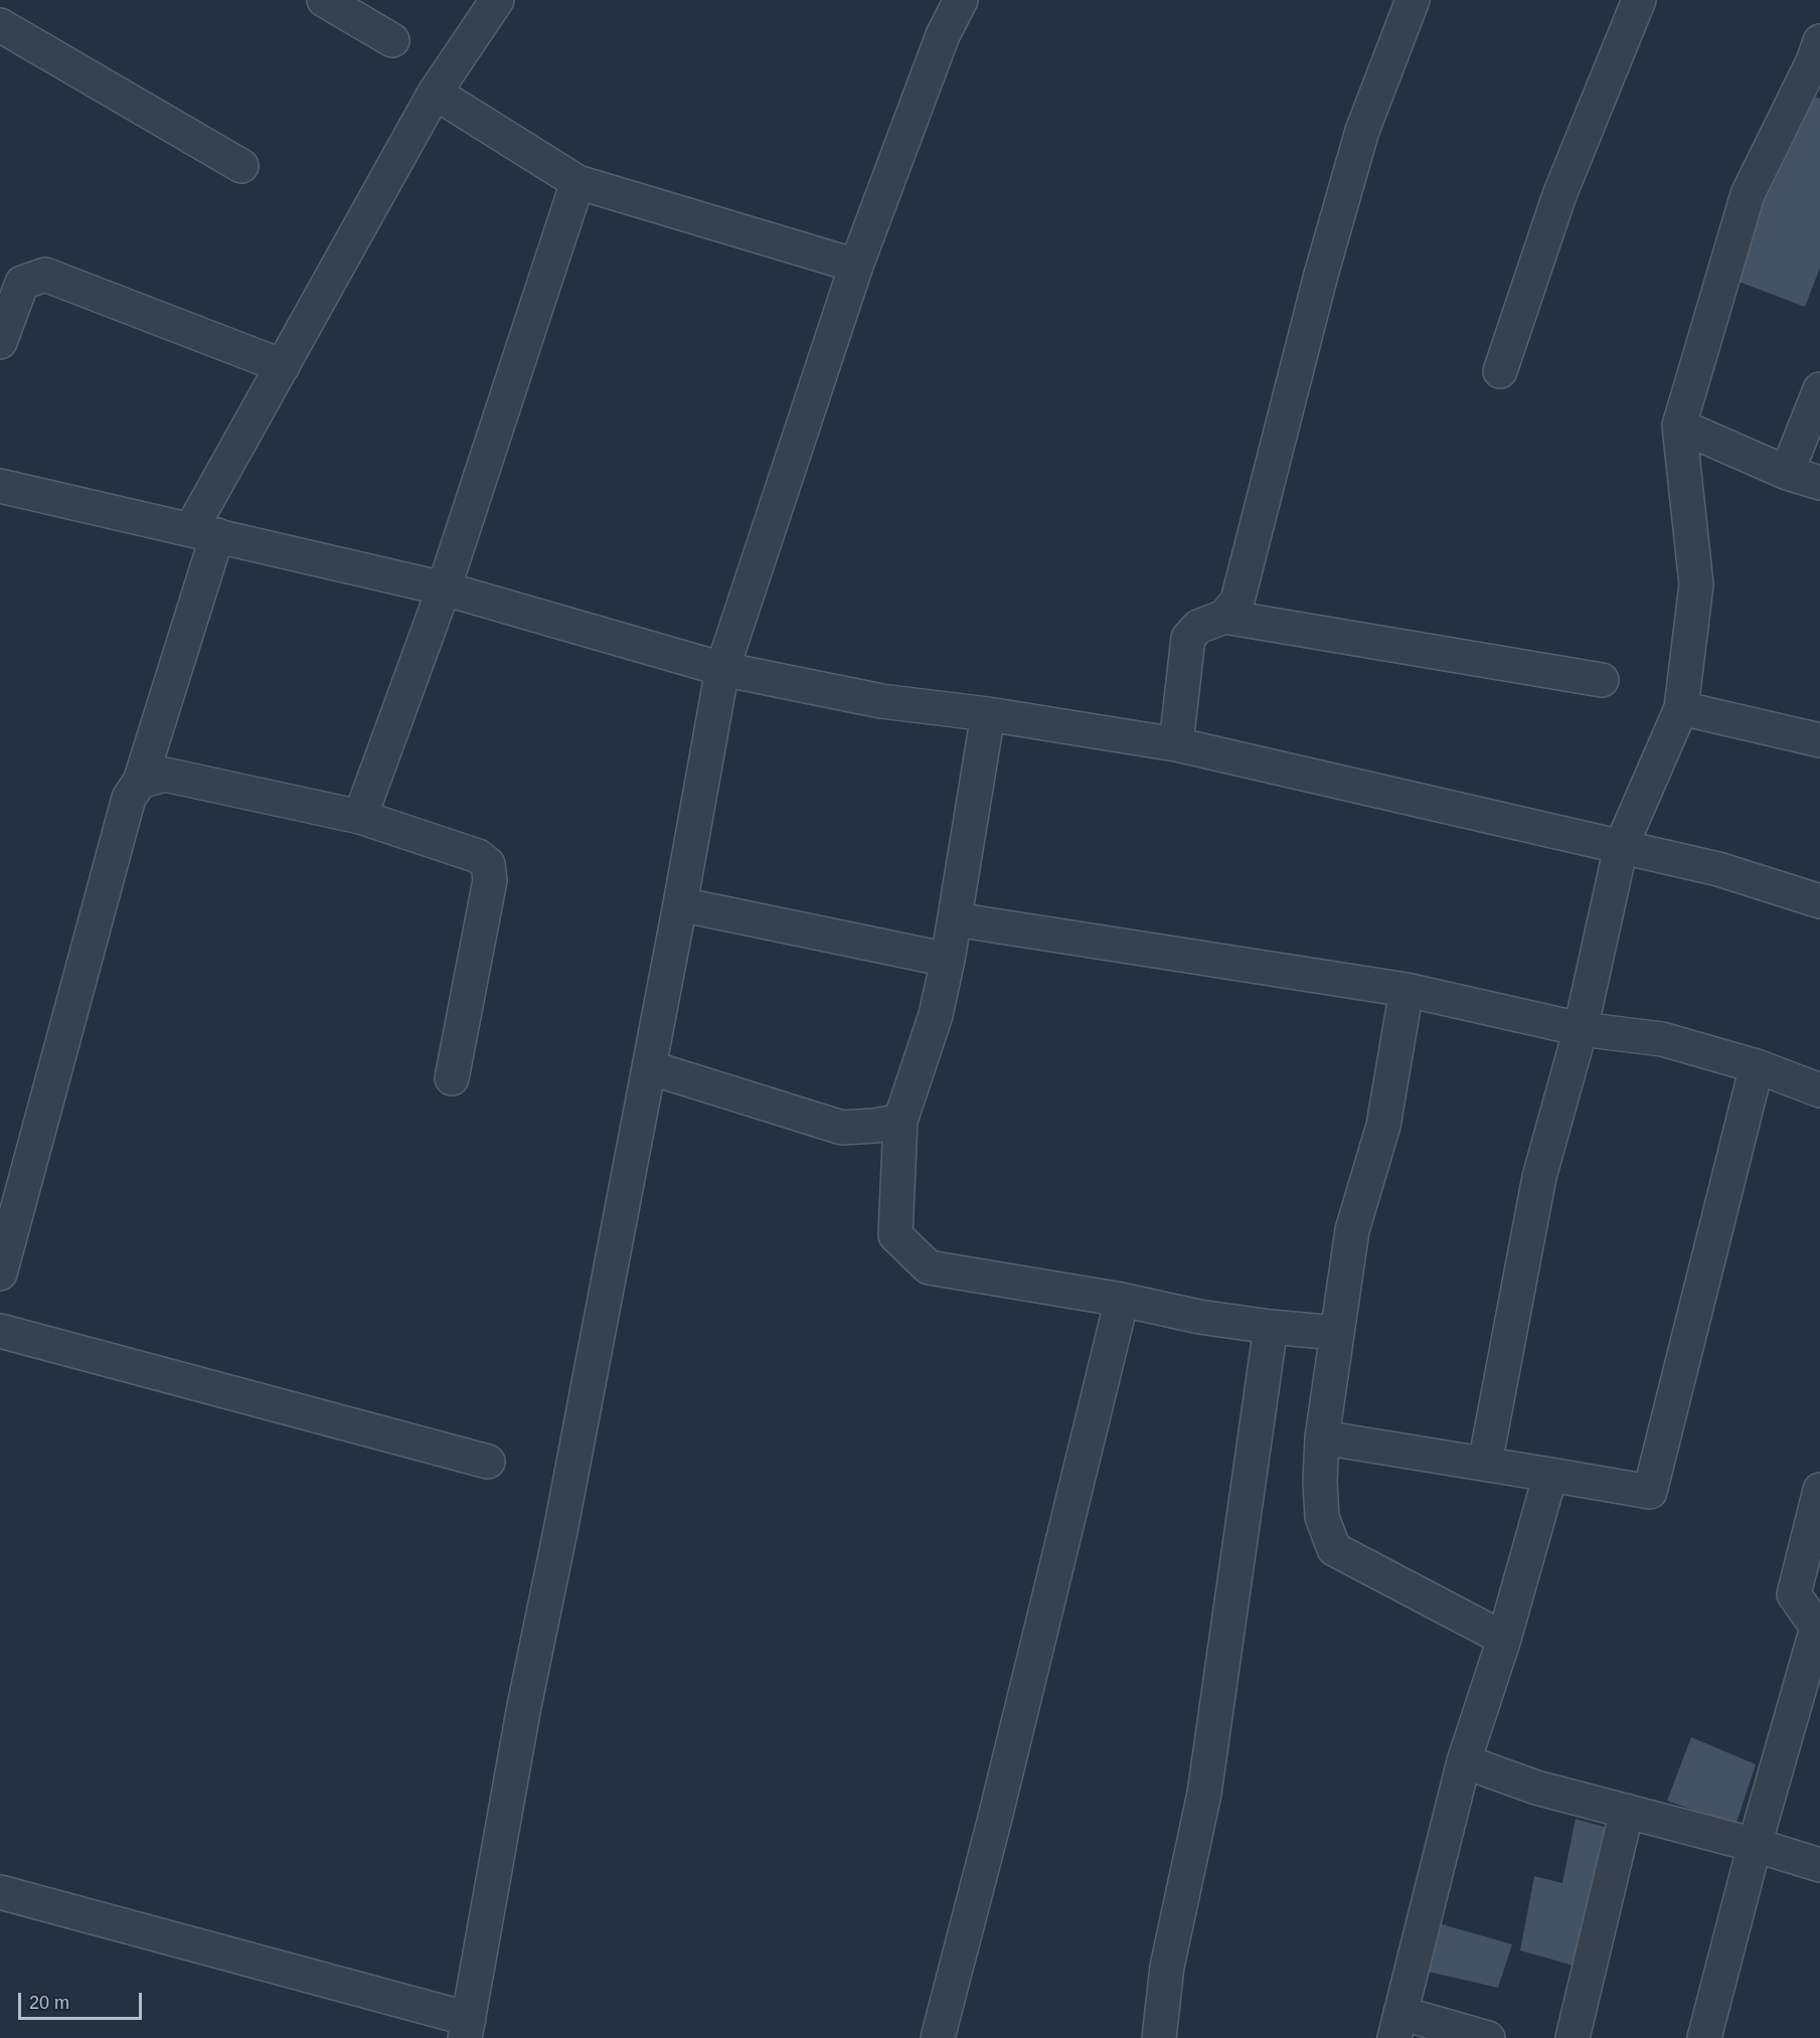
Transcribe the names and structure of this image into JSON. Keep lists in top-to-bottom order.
{
  "scale_bar": "20 m"
}
